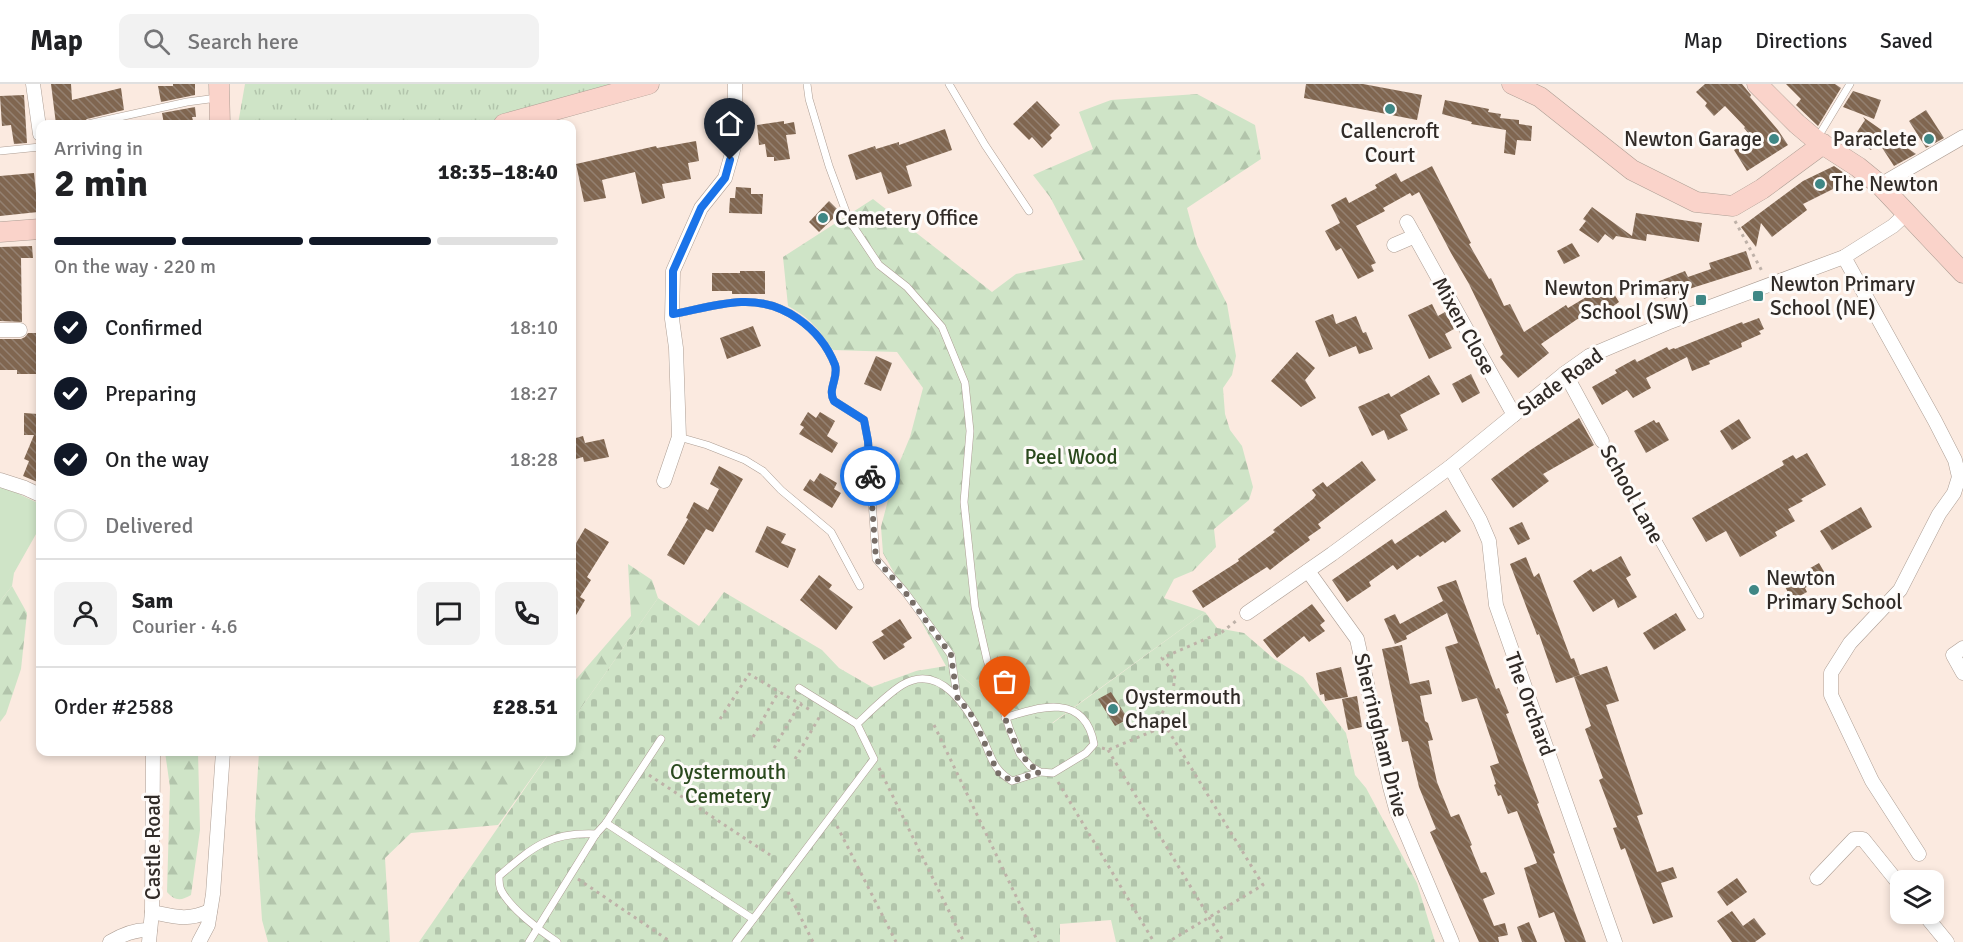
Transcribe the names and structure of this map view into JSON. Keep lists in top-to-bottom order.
{
  "streets": {
    "street": [
      "Mixen Close",
      "Slade Road",
      "School Lane",
      "The Orchard",
      "Sherringham Drive",
      "Castle Road"
    ]
  },
  "crossings": [
    ["Mixen Close", "Slade Road"],
    ["Slade Road", "School Lane"],
    ["Slade Road", "The Orchard"],
    ["Slade Road", "Sherringham Drive"]
  ],
  "parks": ["Peel Wood", "Oystermouth Cemetery"],
  "places": {
    "other": [
      "Callencroft Court",
      "Newton Garage",
      "Paraclete",
      "The Newton",
      "Cemetery Office",
      "Newton Primary School",
      "Oystermouth Chapel"
    ],
    "transit": ["Newton Primary School (NE)", "Newton Primary School (SW)"]
  },
  "page": {
    "header": "Map",
    "search": "Search here",
    "nav": ["Map", "Directions", "Saved"],
    "heading": ["2 min", "Arriving in", "18:35–18:40"],
    "panel": [
      "Sam",
      "Courier · 4.6",
      "Order #2588",
      "£28.51"
    ],
    "bar": "On the way · 220 m",
    "list": [
      ["Confirmed", "18:10"],
      ["Preparing", "18:27"],
      ["On the way", "18:28"],
      "Delivered"
    ]
  }
}
